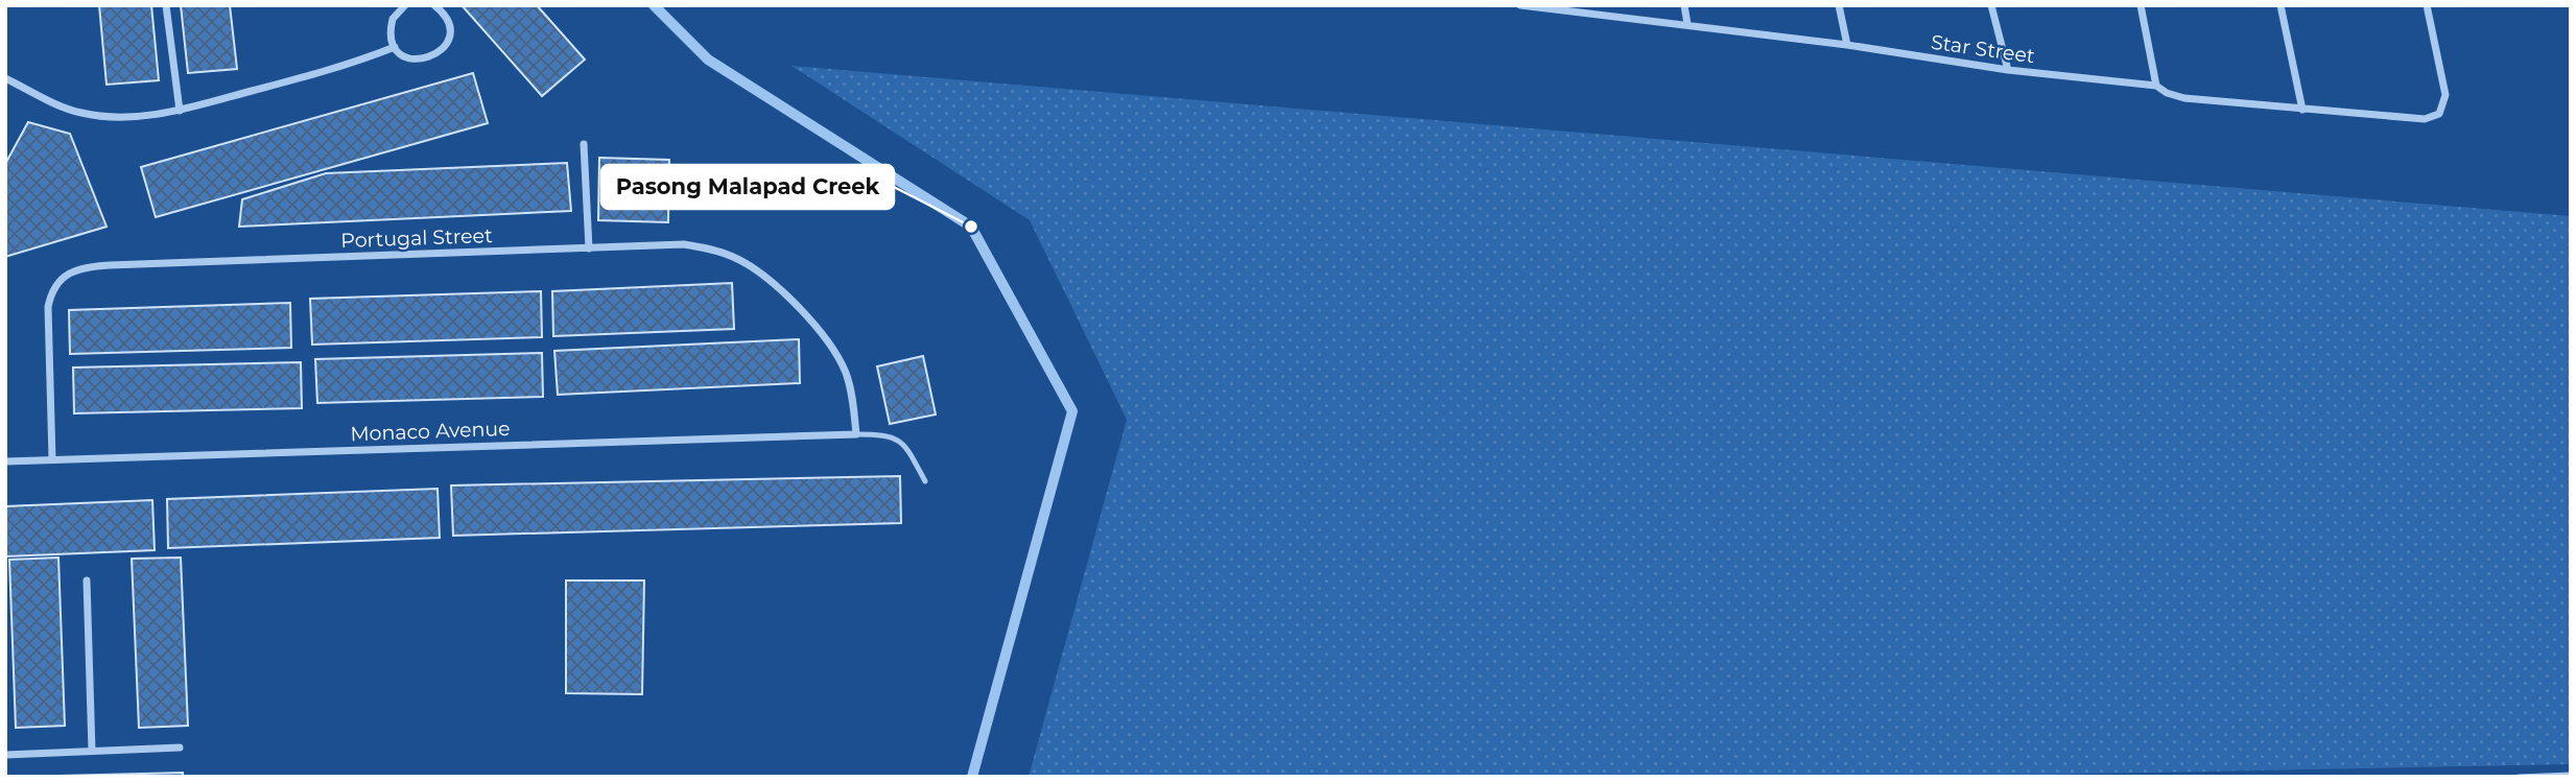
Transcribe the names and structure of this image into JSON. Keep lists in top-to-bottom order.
{
  "streets": {
    "street": ["Star Street", "Portugal Street", "Monaco Avenue"]
  },
  "crossings": [
    ["Portugal Street", "Monaco Avenue"]
  ],
  "places": ["Pasong Malapad Creek"]
}
